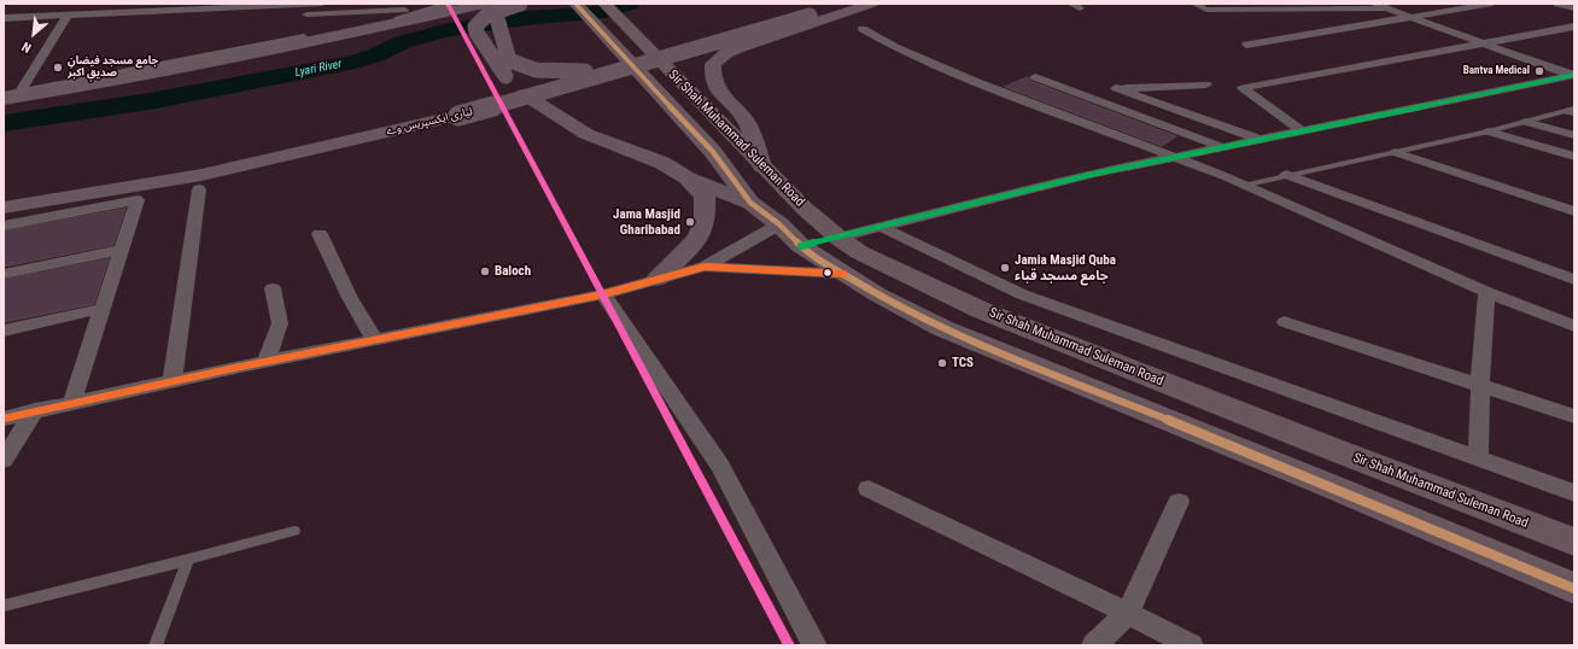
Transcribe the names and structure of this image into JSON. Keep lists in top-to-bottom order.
{
  "streets": {
    "highway": ["لیاری ایکسپریس وے", "Sir Shah Muhammad Suleman Road"]
  },
  "water": ["Lyari River"],
  "places": [
    "جامع مسجد فیضانِ صدیقِ اکبر",
    "Bantva Medical",
    "Jama Masjid Gharibabad",
    "Jamia Masjid Quba جامع مسجد قباء",
    "Baloch",
    "TCS"
  ],
  "north": "bottom left"
}
